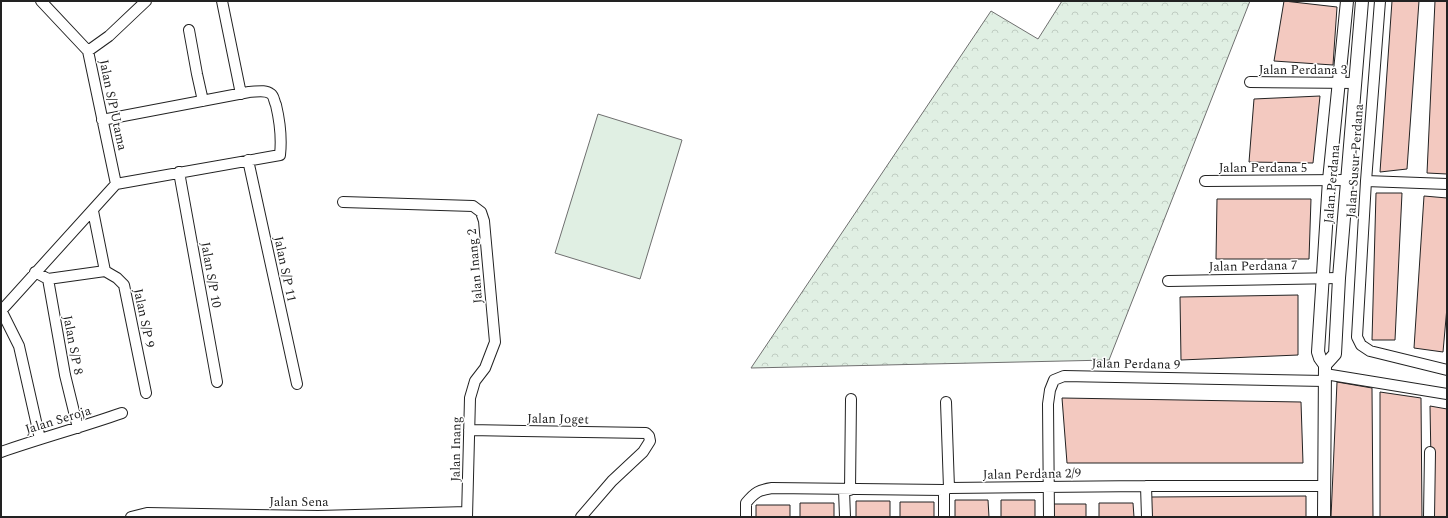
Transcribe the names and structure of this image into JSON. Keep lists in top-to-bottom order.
{
  "streets": {
    "street": [
      "Jalan Perdana 3",
      "Jalan S/P Utama",
      "Jalan Susur Perdana",
      "Jalan Perdana 5",
      "Jalan Perdana",
      "Jalan Inang 2",
      "Jalan Perdana 7",
      "Jalan S/P 11",
      "Jalan S/P 10",
      "Jalan S/P 9",
      "Jalan S/P 8",
      "Jalan Perdana 9",
      "Jalan Joget",
      "Jalan Seroja",
      "Jalan Inang",
      "Jalan Perdana 2/9",
      "Jalan Sena"
    ]
  },
  "crossings": [
    ["Jalan Perdana 3", "Jalan Perdana"],
    ["Jalan Perdana 5", "Jalan Perdana"],
    ["Jalan Perdana", "Jalan Perdana 7"],
    ["Jalan Perdana", "Jalan Perdana 9"],
    ["Jalan Perdana", "Jalan Perdana 2/9"],
    ["Jalan Inang 2", "Jalan Inang"],
    ["Jalan S/P 8", "Jalan Seroja"],
    ["Jalan Perdana 9", "Jalan Perdana 2/9"],
    ["Jalan Joget", "Jalan Inang"],
    ["Jalan Inang", "Jalan Sena"]
  ]
}
